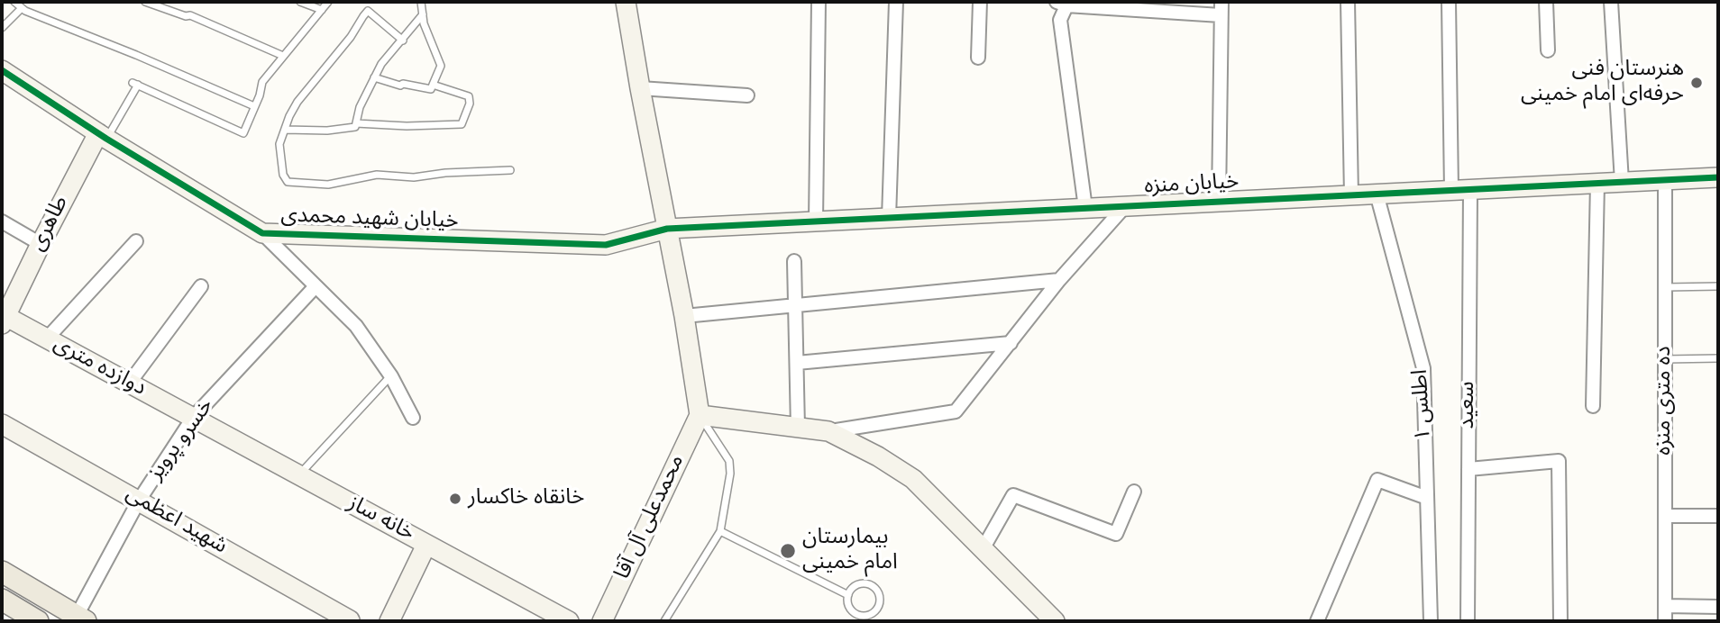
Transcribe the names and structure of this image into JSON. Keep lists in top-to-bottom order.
{
  "streets": {
    "street": [
      "خیابان منزه",
      "خیابان شهید محمدی",
      "طاهری",
      "دوازده متری",
      "ده متری منزه",
      "اطلس ۱",
      "سعید",
      "خسرو پرویز",
      "محمدعلی آل آقا",
      "خانه ساز",
      "شهید اعظمی"
    ]
  },
  "crossings": [
    ["خیابان منزه", "خیابان شهید محمدی"],
    ["خیابان منزه", "ده متری منزه"],
    ["خیابان منزه", "اطلس ۱"],
    ["خیابان منزه", "سعید"],
    ["خیابان شهید محمدی", "طاهری"],
    ["طاهری", "دوازده متری"],
    ["دوازده متری", "خسرو پرویز"],
    ["دوازده متری", "خانه ساز"],
    ["خسرو پرویز", "خانه ساز"],
    ["خسرو پرویز", "شهید اعظمی"]
  ],
  "places": ["هنرستان فنی حرفه‌ای امام خمینی", "خانقاه خاکسار", "بیمارستان امام خمینی"]
}
